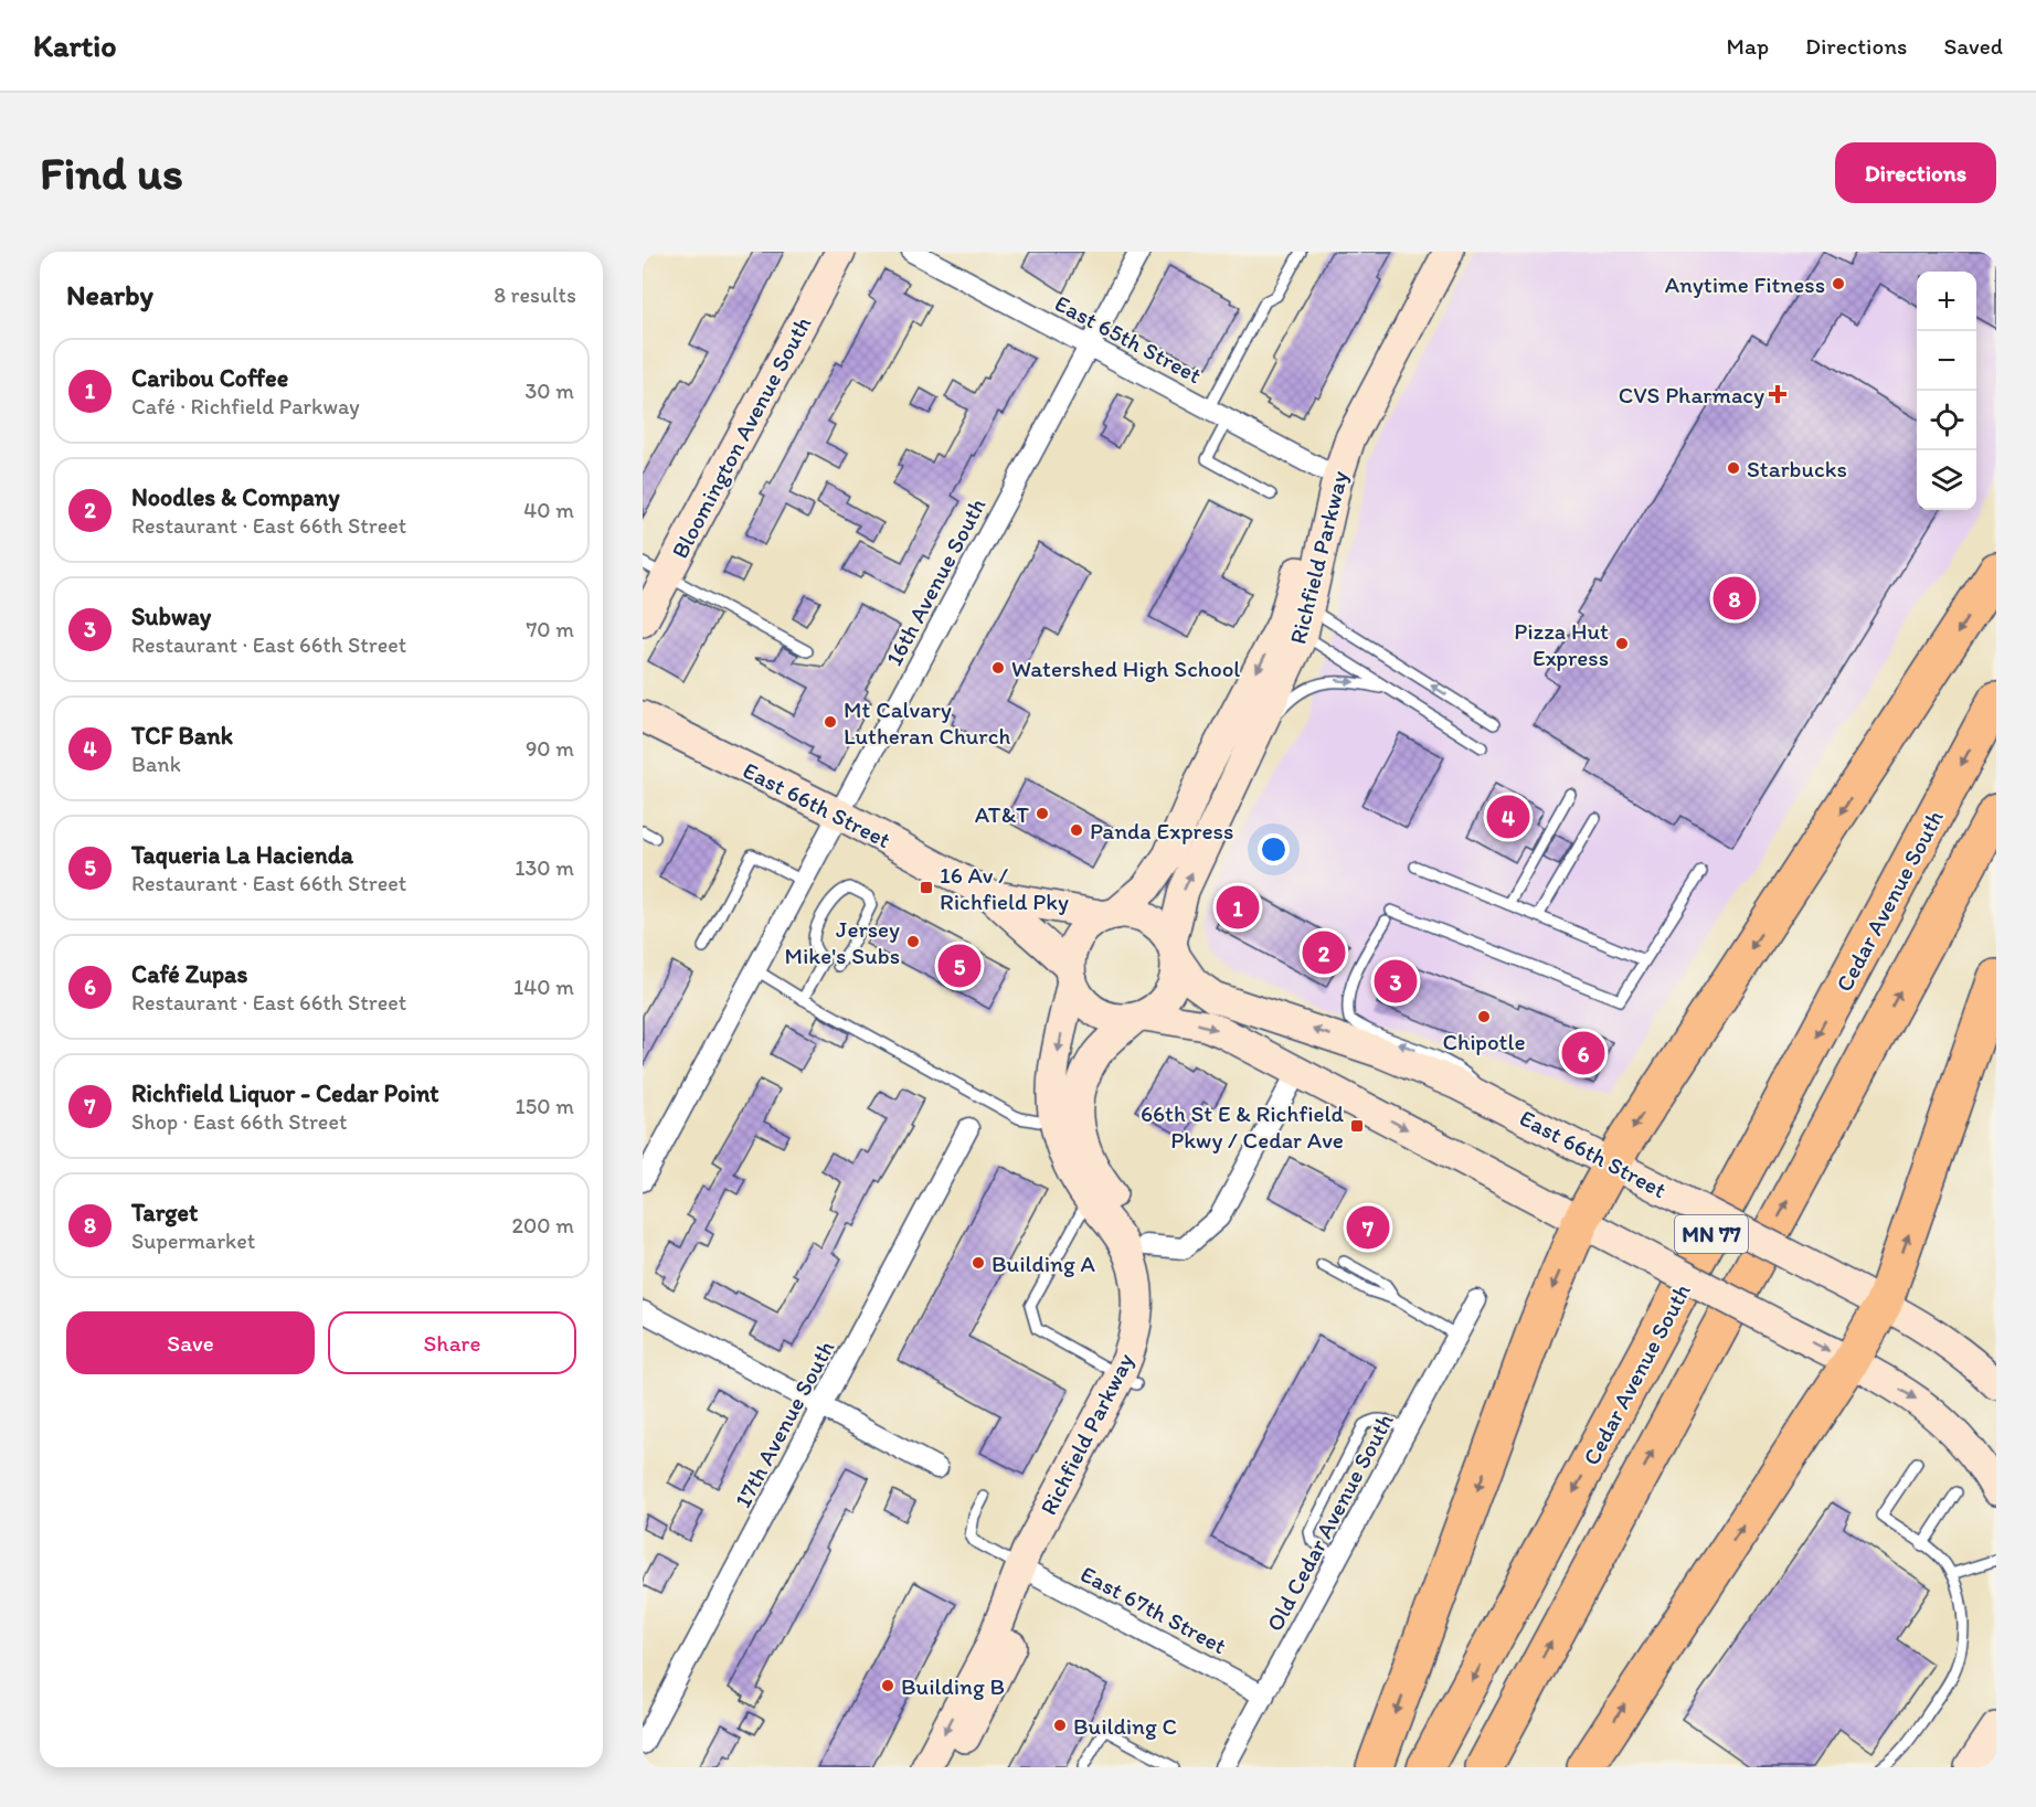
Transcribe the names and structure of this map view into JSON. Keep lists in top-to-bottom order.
{
  "streets": {
    "highway": ["Cedar Avenue South", "MN 77"],
    "street": [
      "East 65th Street",
      "Bloomington Avenue South",
      "Richfield Parkway",
      "16th Avenue South",
      "East 66th Street",
      "17th Avenue South",
      "Old Cedar Avenue South",
      "East 67th Street"
    ]
  },
  "crossings": [
    ["East 65th Street", "Richfield Parkway"],
    ["East 65th Street", "16th Avenue South"],
    ["Richfield Parkway", "East 66th Street"],
    ["Richfield Parkway", "East 67th Street"],
    ["16th Avenue South", "East 66th Street"],
    ["Old Cedar Avenue South", "East 67th Street"]
  ],
  "places": {
    "other": [
      "Anytime Fitness",
      "Starbucks",
      "Pizza Hut Express",
      "Watershed High School",
      "Mt Calvary Lutheran Church",
      "AT&T",
      "Panda Express",
      "Jersey Mike's Subs",
      "Chipotle",
      "Building A",
      "Building B",
      "Building C"
    ],
    "health": ["CVS Pharmacy"],
    "transit": ["16 Av / Richfield Pky", "66th St E & Richfield Pkwy / Cedar Ave"]
  },
  "page": {
    "header": "Kartio",
    "nav": ["Map", "Directions", "Saved"],
    "buttons": [
      "Directions",
      ["Save", "Share"]
    ],
    "title": "Find us",
    "heading": ["Nearby", "8 results"],
    "map_buttons": ["+", "−"],
    "list": [
      {
        "mark": "1",
        "name": "Caribou Coffee",
        "note": "Café · Richfield Parkway",
        "value": "30 m"
      },
      {
        "mark": "2",
        "name": "Noodles & Company",
        "note": "Restaurant · East 66th Street",
        "value": "40 m"
      },
      {
        "mark": "3",
        "name": "Subway",
        "note": "Restaurant · East 66th Street",
        "value": "70 m"
      },
      {
        "mark": "4",
        "name": "TCF Bank",
        "note": "Bank",
        "value": "90 m"
      },
      {
        "mark": "5",
        "name": "Taqueria La Hacienda",
        "note": "Restaurant · East 66th Street",
        "value": "130 m"
      },
      {
        "mark": "6",
        "name": "Café Zupas",
        "note": "Restaurant · East 66th Street",
        "value": "140 m"
      },
      {
        "mark": "7",
        "name": "Richfield Liquor - Cedar Point",
        "note": "Shop · East 66th Street",
        "value": "150 m"
      },
      {
        "mark": "8",
        "name": "Target",
        "note": "Supermarket",
        "value": "200 m"
      }
    ],
    "pins": [
      "8",
      "4",
      "1",
      "2",
      "5",
      "3",
      "6",
      "7"
    ]
  }
}
